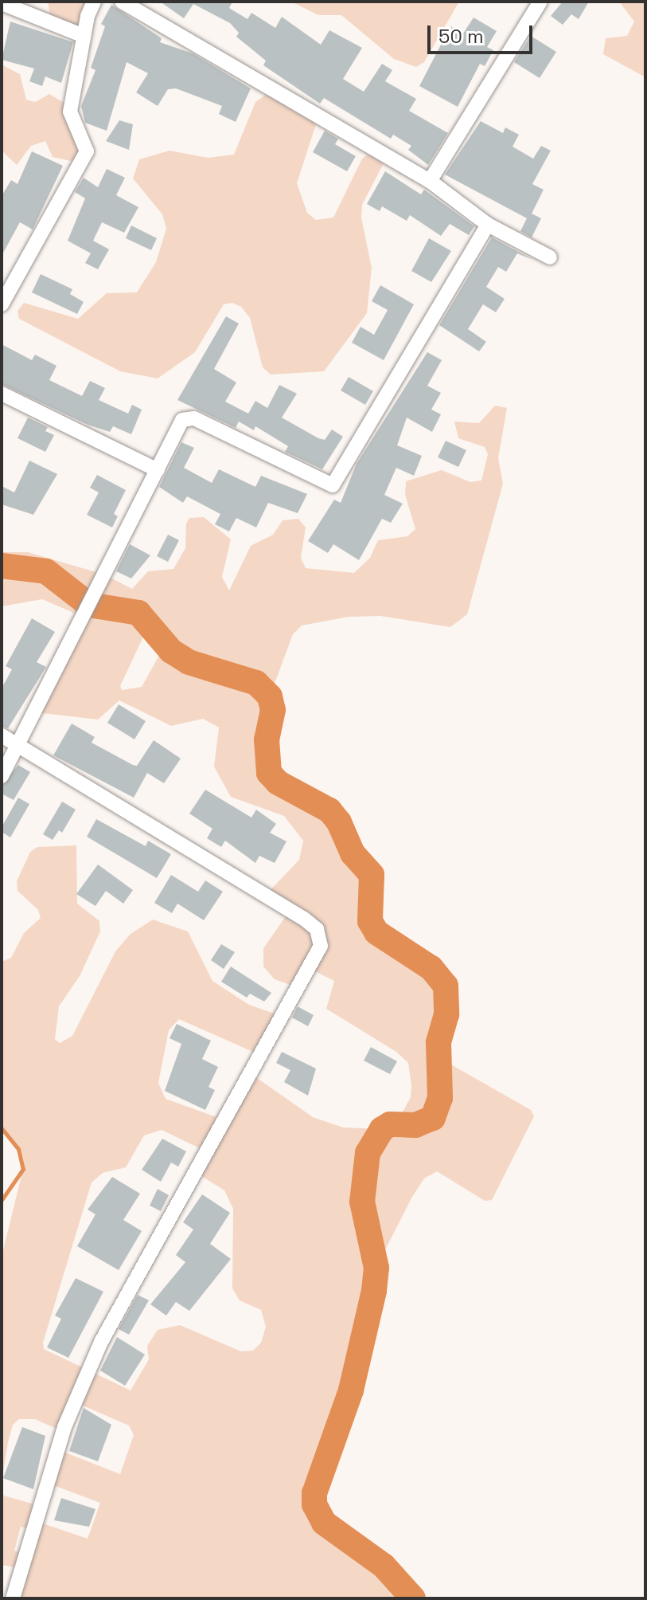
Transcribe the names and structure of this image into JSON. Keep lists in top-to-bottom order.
{
  "scale_bar": "50 m"
}
